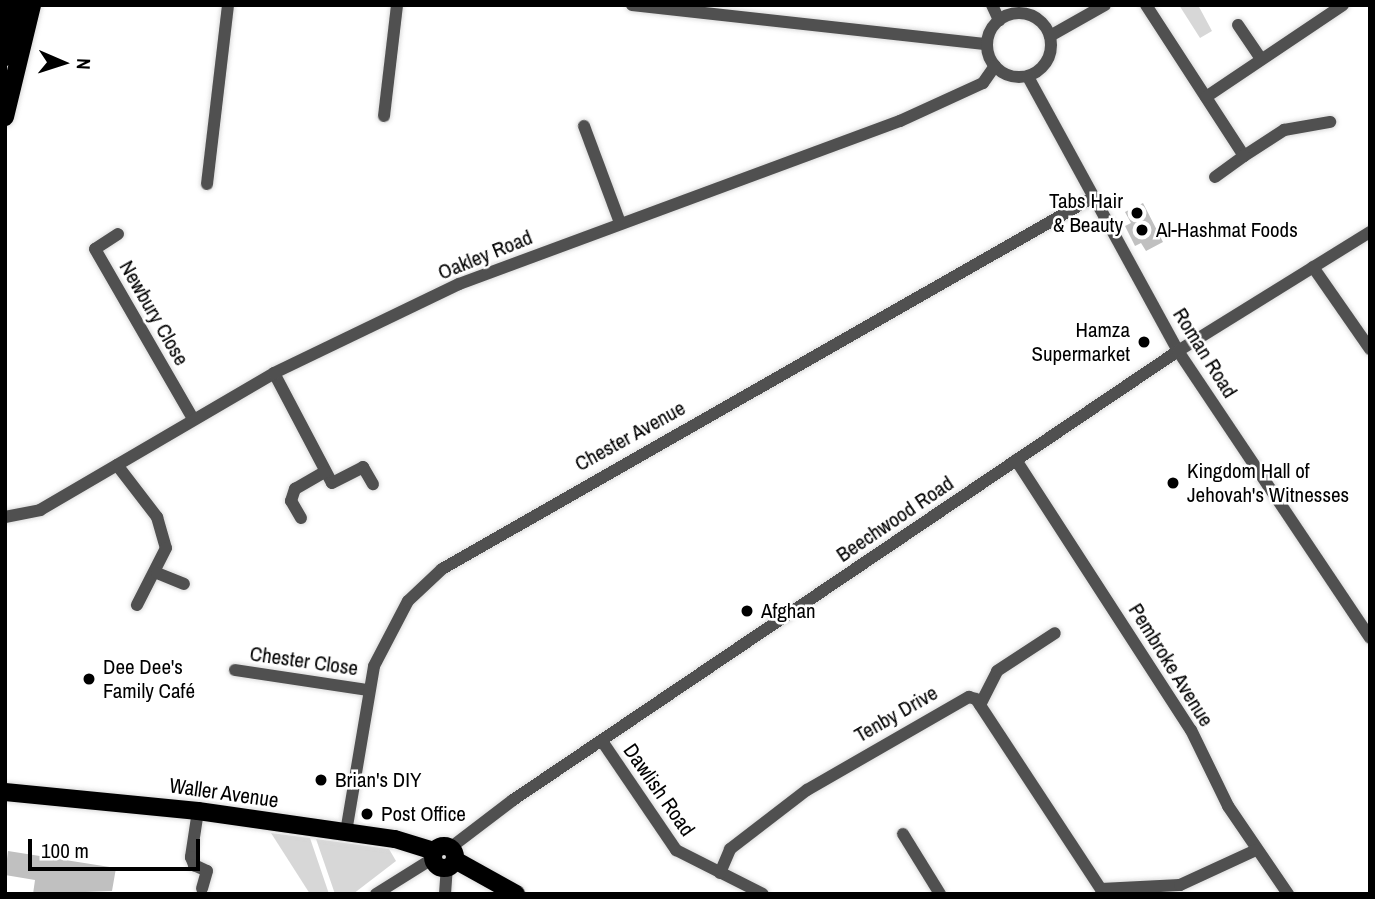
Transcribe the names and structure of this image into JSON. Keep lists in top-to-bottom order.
{
  "streets": {
    "main road": ["Waller Avenue"],
    "street": [
      "Oakley Road",
      "Newbury Close",
      "Roman Road",
      "Chester Avenue",
      "Beechwood Road",
      "Chester Close",
      "Pembroke Avenue",
      "Tenby Drive",
      "Dawlish Road"
    ]
  },
  "crossings": [
    ["Oakley Road", "Newbury Close"],
    ["Oakley Road", "Roman Road"],
    ["Roman Road", "Chester Avenue"],
    ["Roman Road", "Beechwood Road"],
    ["Chester Avenue", "Chester Close"],
    ["Chester Avenue", "Waller Avenue"],
    ["Beechwood Road", "Pembroke Avenue"],
    ["Beechwood Road", "Dawlish Road"],
    ["Beechwood Road", "Waller Avenue"],
    ["Tenby Drive", "Dawlish Road"]
  ],
  "places": [
    "Tabs Hair & Beauty",
    "Al-Hashmat Foods",
    "Hamza Supermarket",
    "Kingdom Hall of Jehovah's Witnesses",
    "Afghan",
    "Dee Dee's Family Café",
    "Brian's DIY",
    "Post Office"
  ],
  "scale_bar": "100 m",
  "north": "right"
}
